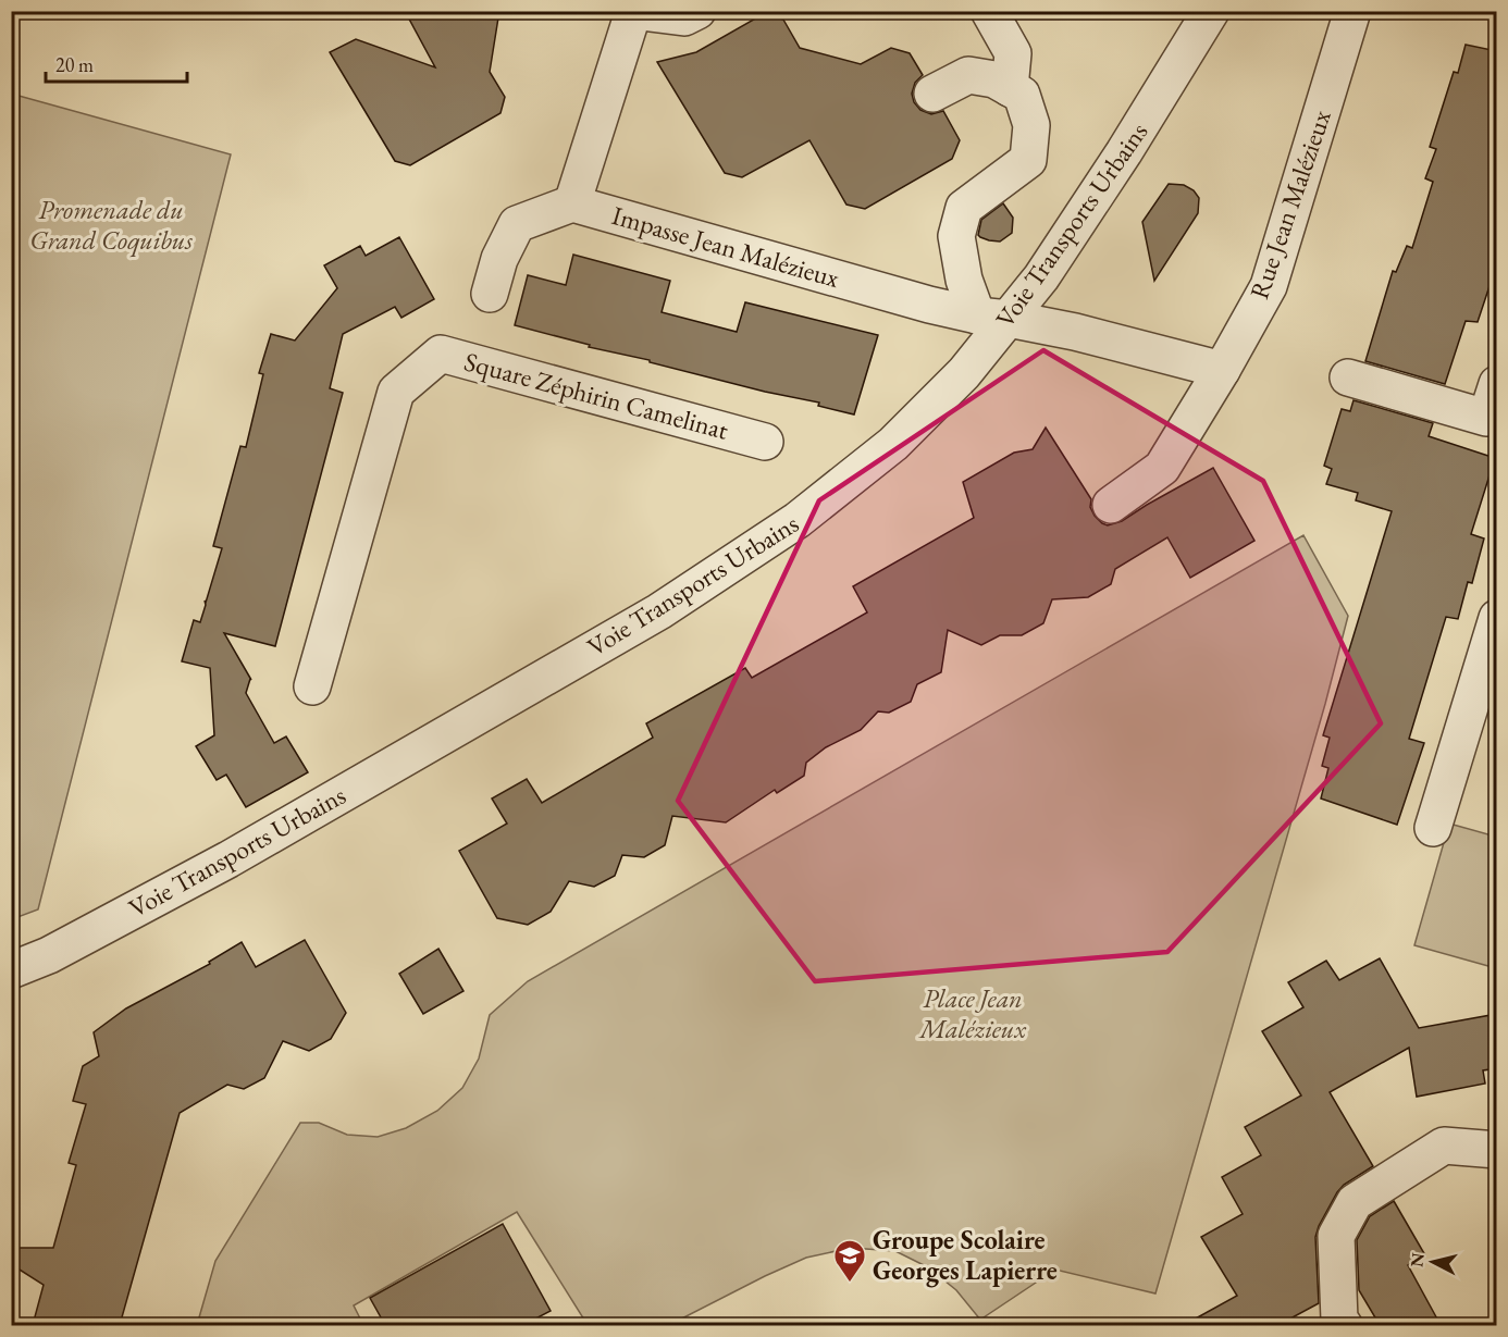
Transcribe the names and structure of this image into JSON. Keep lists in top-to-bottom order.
{
  "streets": {
    "street": [
      "Rue Jean Malézieux",
      "Voie Transports Urbains",
      "Impasse Jean Malézieux",
      "Square Zéphirin Camelinat"
    ]
  },
  "crossings": [
    ["Voie Transports Urbains", "Impasse Jean Malézieux"]
  ],
  "parks": ["Promenade du Grand Coquibus", "Place Jean Malézieux"],
  "places": {
    "school or university": ["Groupe Scolaire Georges Lapierre"]
  },
  "scale_bar": "20 m",
  "north": "left"
}
